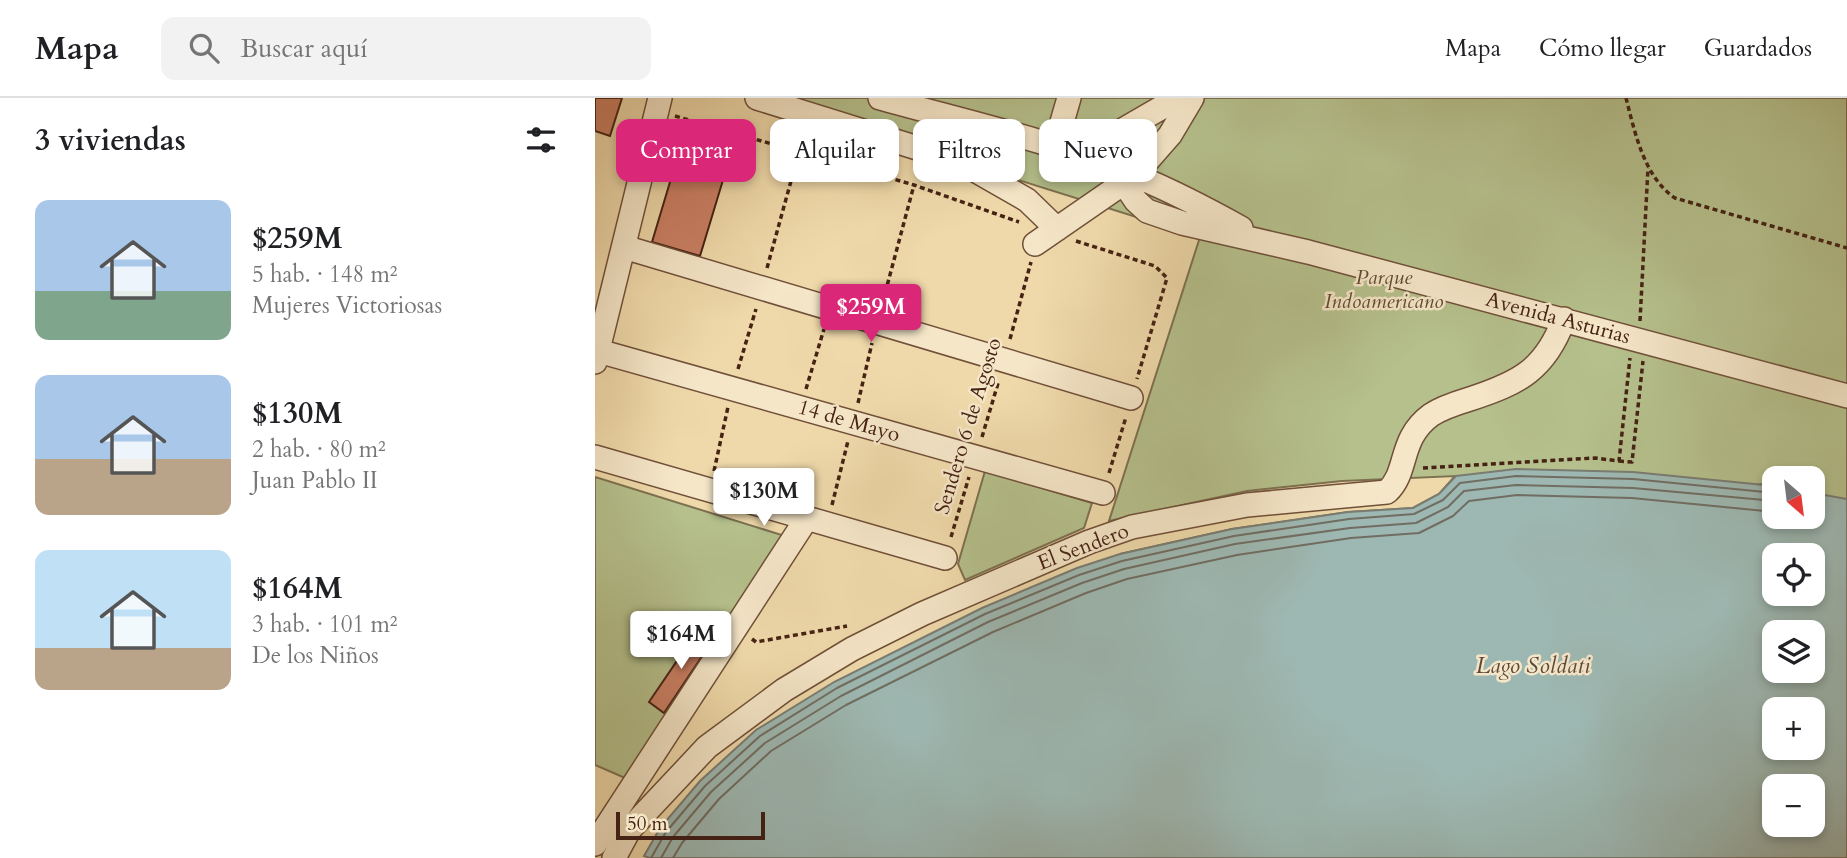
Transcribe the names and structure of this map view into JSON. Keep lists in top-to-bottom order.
{
  "streets": {
    "street": ["Avenida Asturias", "14 de Mayo", "El Sendero"],
    "path": ["Sendero 6 de Agosto"]
  },
  "crossings": [
    ["Avenida Asturias", "El Sendero"],
    ["14 de Mayo", "Sendero 6 de Agosto"]
  ],
  "water": ["Lago Soldati"],
  "parks": ["Parque Indoamericano"],
  "scale_bar": "50 m",
  "north": "bottom right",
  "page": {
    "header": "Mapa",
    "search": "Buscar aquí",
    "nav": ["Mapa", "Cómo llegar", "Guardados"],
    "heading": "3 viviendas",
    "chip": [
      "Comprar",
      "Alquilar",
      "Filtros",
      "Nuevo"
    ],
    "list": [
      {
        "name": "$259M",
        "note": "5 hab. · 148 m² · Mujeres Victoriosas"
      },
      {
        "name": "$130M",
        "note": "2 hab. · 80 m² · Juan Pablo II"
      },
      {
        "name": "$164M",
        "note": "3 hab. · 101 m² · De los Niños"
      }
    ],
    "price": ["$259M", "$130M", "$164M"],
    "map_buttons": ["+", "−"],
    "scale": "50 m"
  }
}
